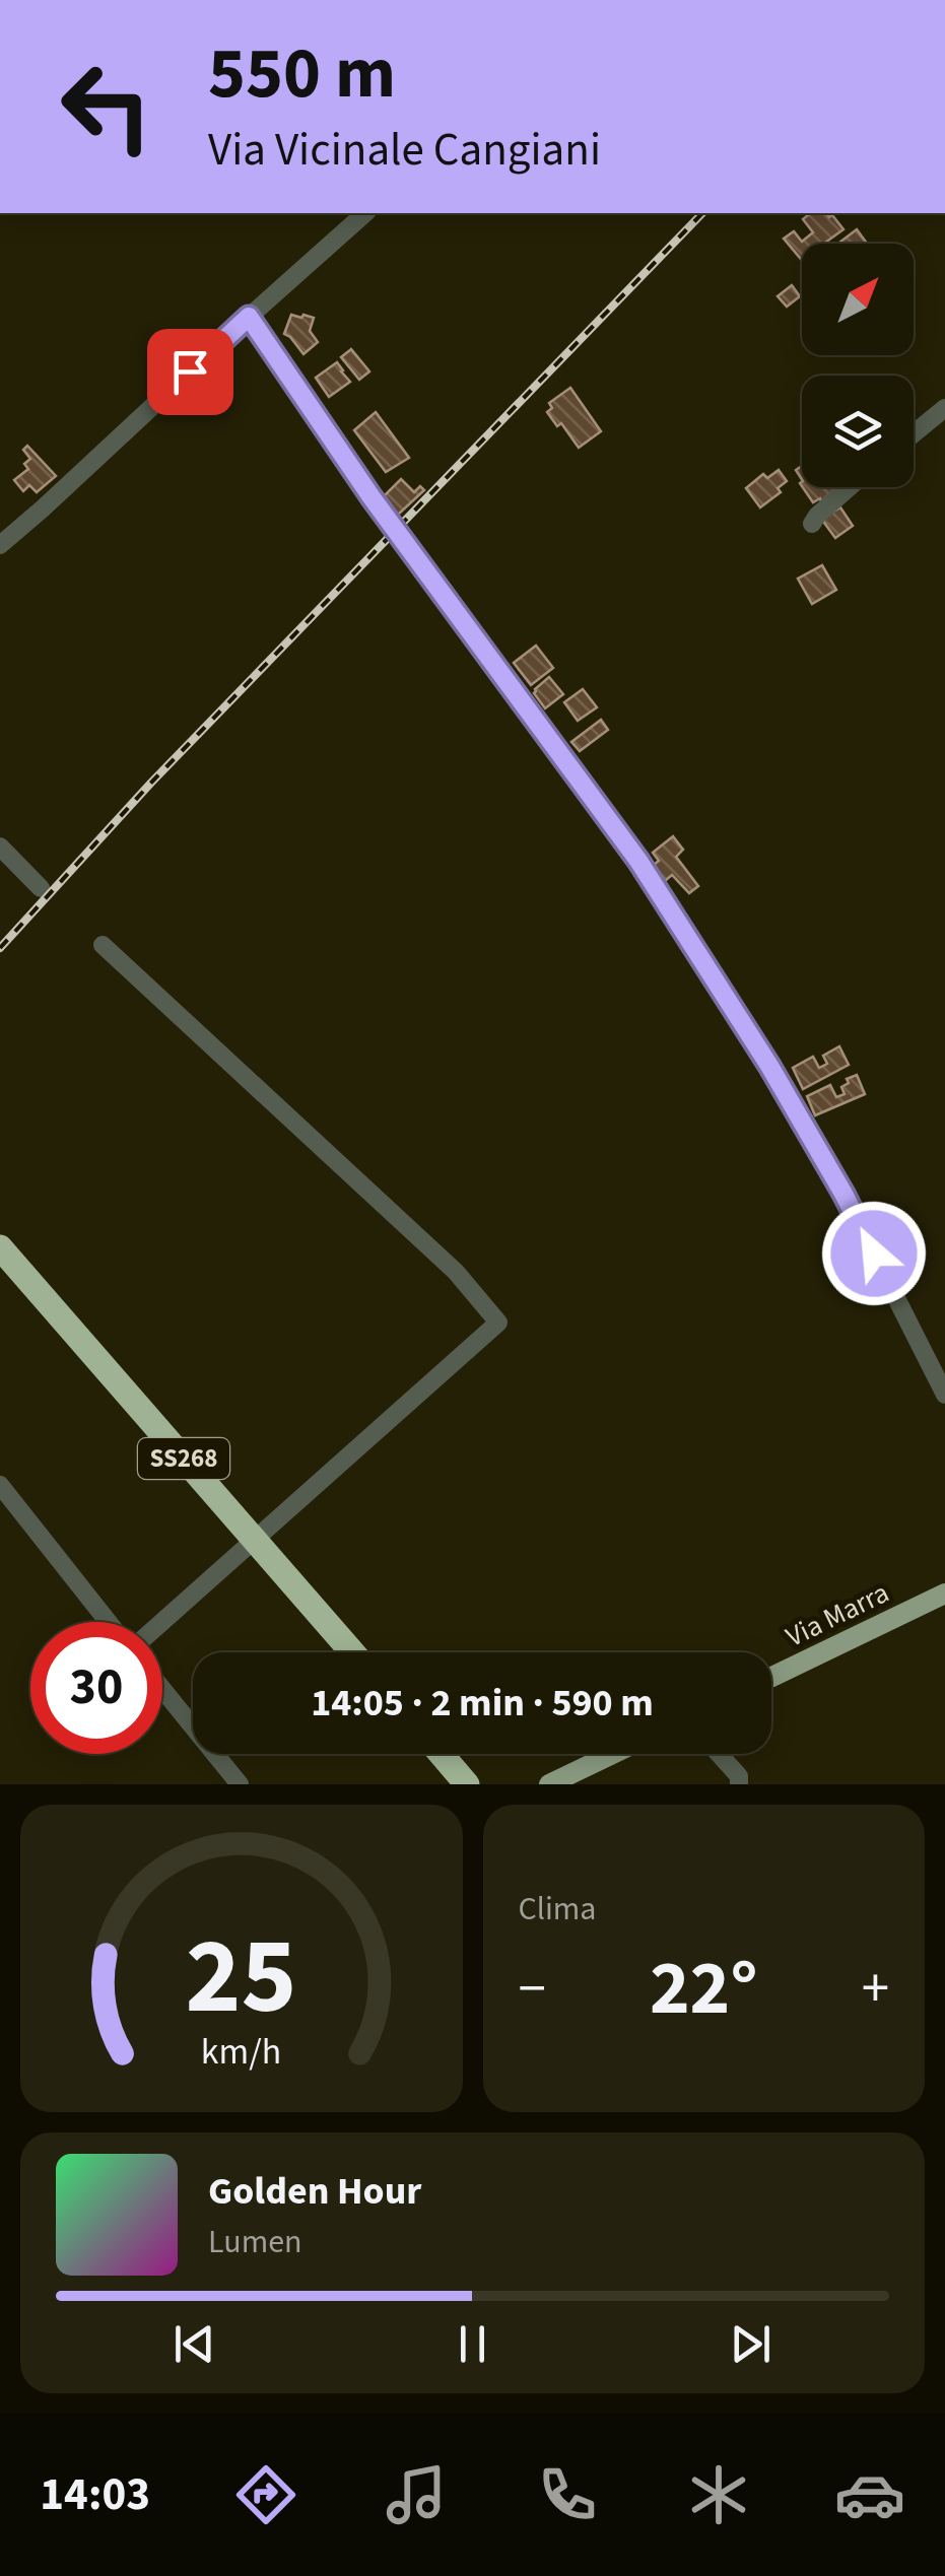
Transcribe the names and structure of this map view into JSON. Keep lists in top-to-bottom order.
{
  "streets": {
    "highway": ["SS268"],
    "main road": ["Via Marra"]
  },
  "north": "top right",
  "page": {
    "turn": ["550 m", "Via Vicinale Cangiani"],
    "limit": "30",
    "trip": "14:05 · 2 min · 590 m",
    "tile": "Clima",
    "heat": ["−", "22°", "+"],
    "song": ["Golden Hour", "Lumen"],
    "tabs": "14:03",
    "gauge": ["25", "km/h"]
  }
}
